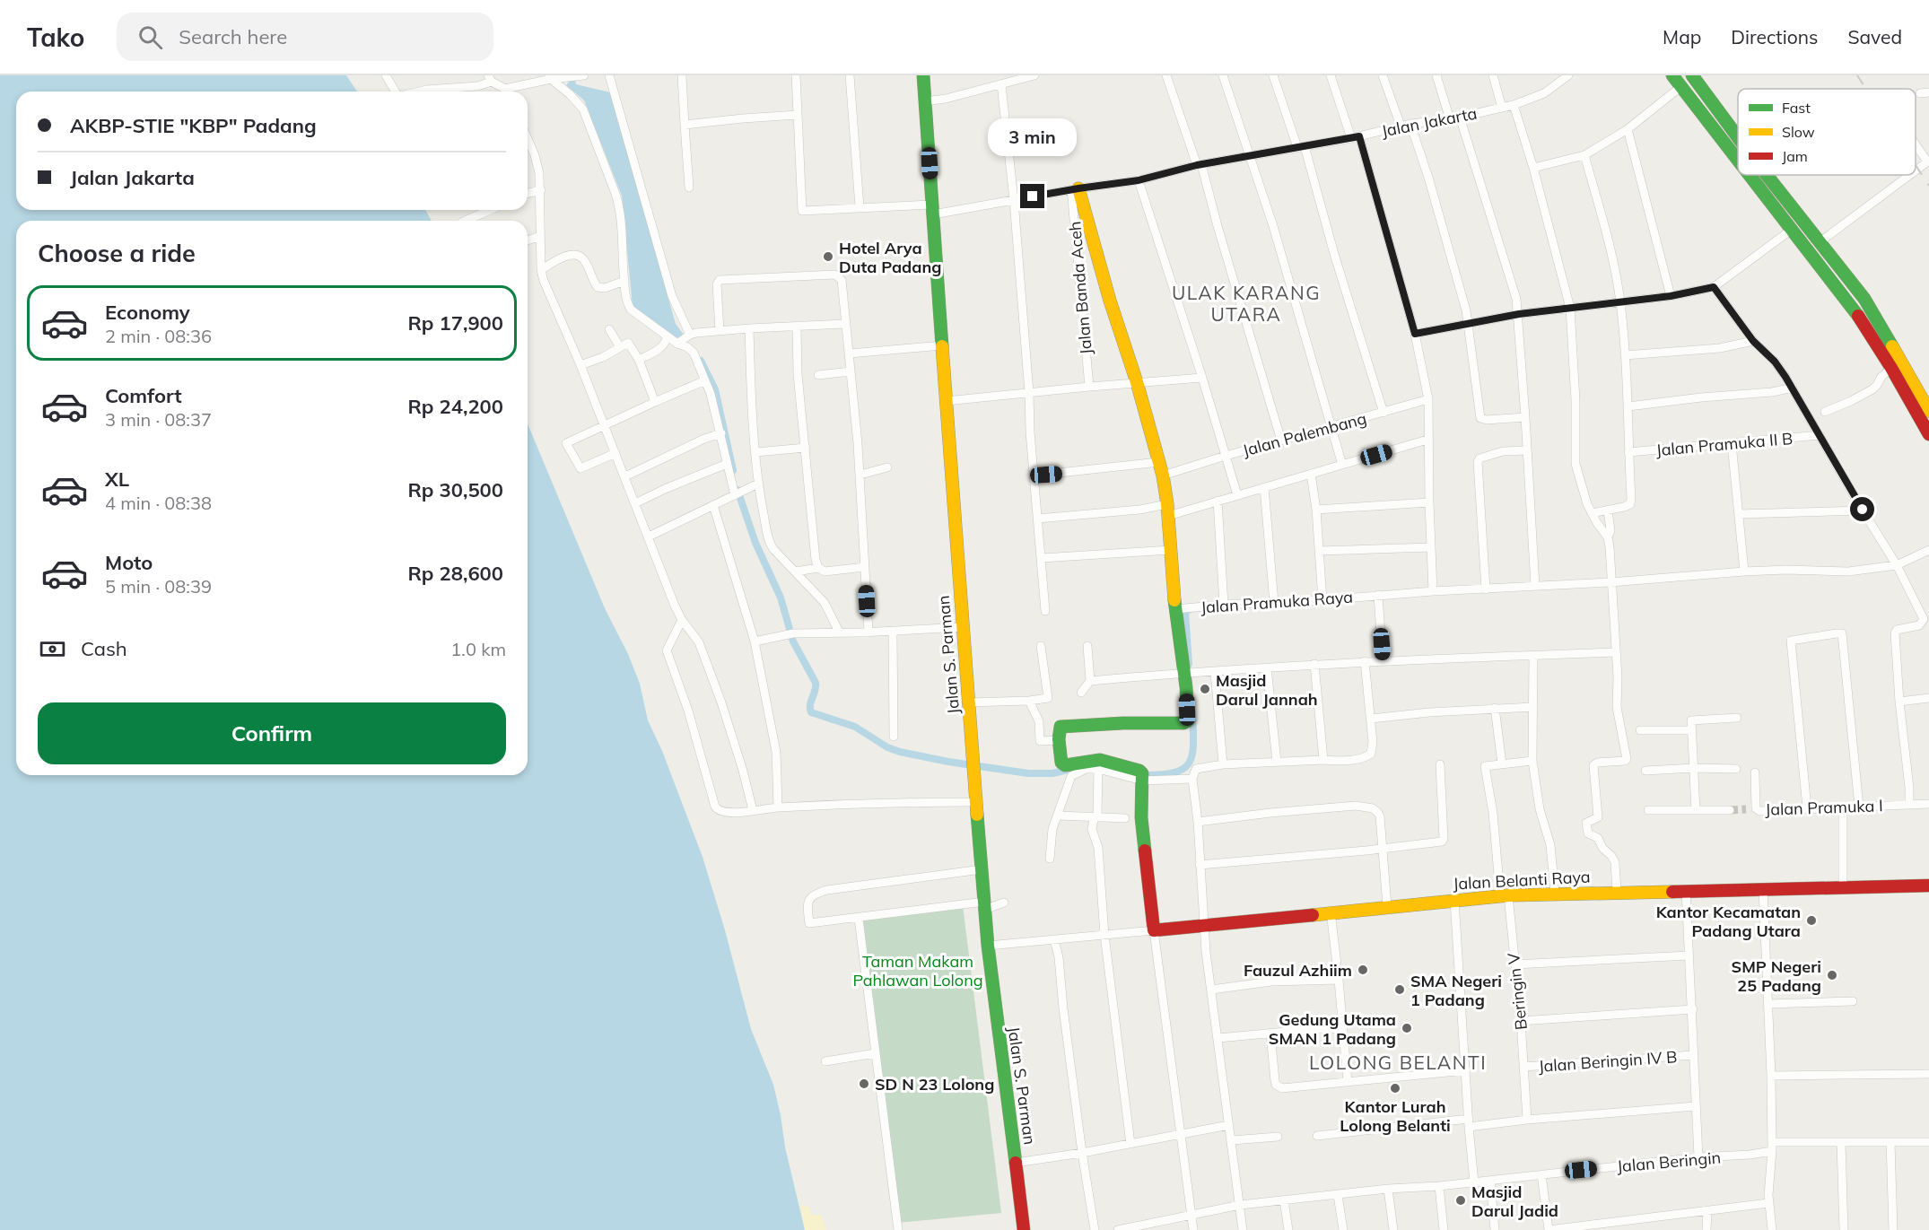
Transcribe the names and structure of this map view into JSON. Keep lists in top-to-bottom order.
{
  "streets": {
    "main road": ["Jalan S. Parman", "Jalan Belanti Raya"],
    "street": [
      "Jalan Jakarta",
      "Jalan Banda Aceh",
      "Jalan Palembang",
      "Jalan Pramuka II B",
      "Jalan Pramuka Raya",
      "Jalan Pramuka I",
      "Beringin V",
      "Jalan Beringin IV B",
      "Jalan Beringin"
    ]
  },
  "crossings": [
    ["Jalan Jakarta", "Jalan Banda Aceh"],
    ["Jalan Jakarta", "Jalan Palembang"],
    ["Jalan Jakarta", "Jalan S. Parman"],
    ["Jalan Belanti Raya", "Beringin V"],
    ["Beringin V", "Jalan Beringin IV B"]
  ],
  "districts": ["ULAK KARANG UTARA", "LOLONG BELANTI"],
  "parks": ["Taman Makam Pahlawan Lolong"],
  "places": [
    "Hotel Arya Duta Padang",
    "Masjid Darul Jannah",
    "Kantor Kecamatan Padang Utara",
    "Fauzul Azhiim",
    "SMP Negeri 25 Padang",
    "SMA Negeri 1 Padang",
    "Gedung Utama SMAN 1 Padang",
    "SD N 23 Lolong",
    "Kantor Lurah Lolong Belanti",
    "Masjid Darul Jadid"
  ],
  "legend": ["Fast", "Slow", "Jam"],
  "page": {
    "header": "Tako",
    "search": "Search here",
    "nav": ["Map", "Directions", "Saved"],
    "banner": ["AKBP-STIE \"KBP\" Padang", "Jalan Jakarta"],
    "bubble": "3 min",
    "heading": "Choose a ride",
    "list": [
      {
        "name": "Economy",
        "note": "2 min · 08:36",
        "value": "Rp 17,900"
      },
      {
        "name": "Comfort",
        "note": "3 min · 08:37",
        "value": "Rp 24,200"
      },
      {
        "name": "XL",
        "note": "4 min · 08:38",
        "value": "Rp 30,500"
      },
      {
        "name": "Moto",
        "note": "5 min · 08:39",
        "value": "Rp 28,600"
      }
    ],
    "pay": ["Cash", "1.0 km"],
    "buttons": "Confirm"
  }
}
